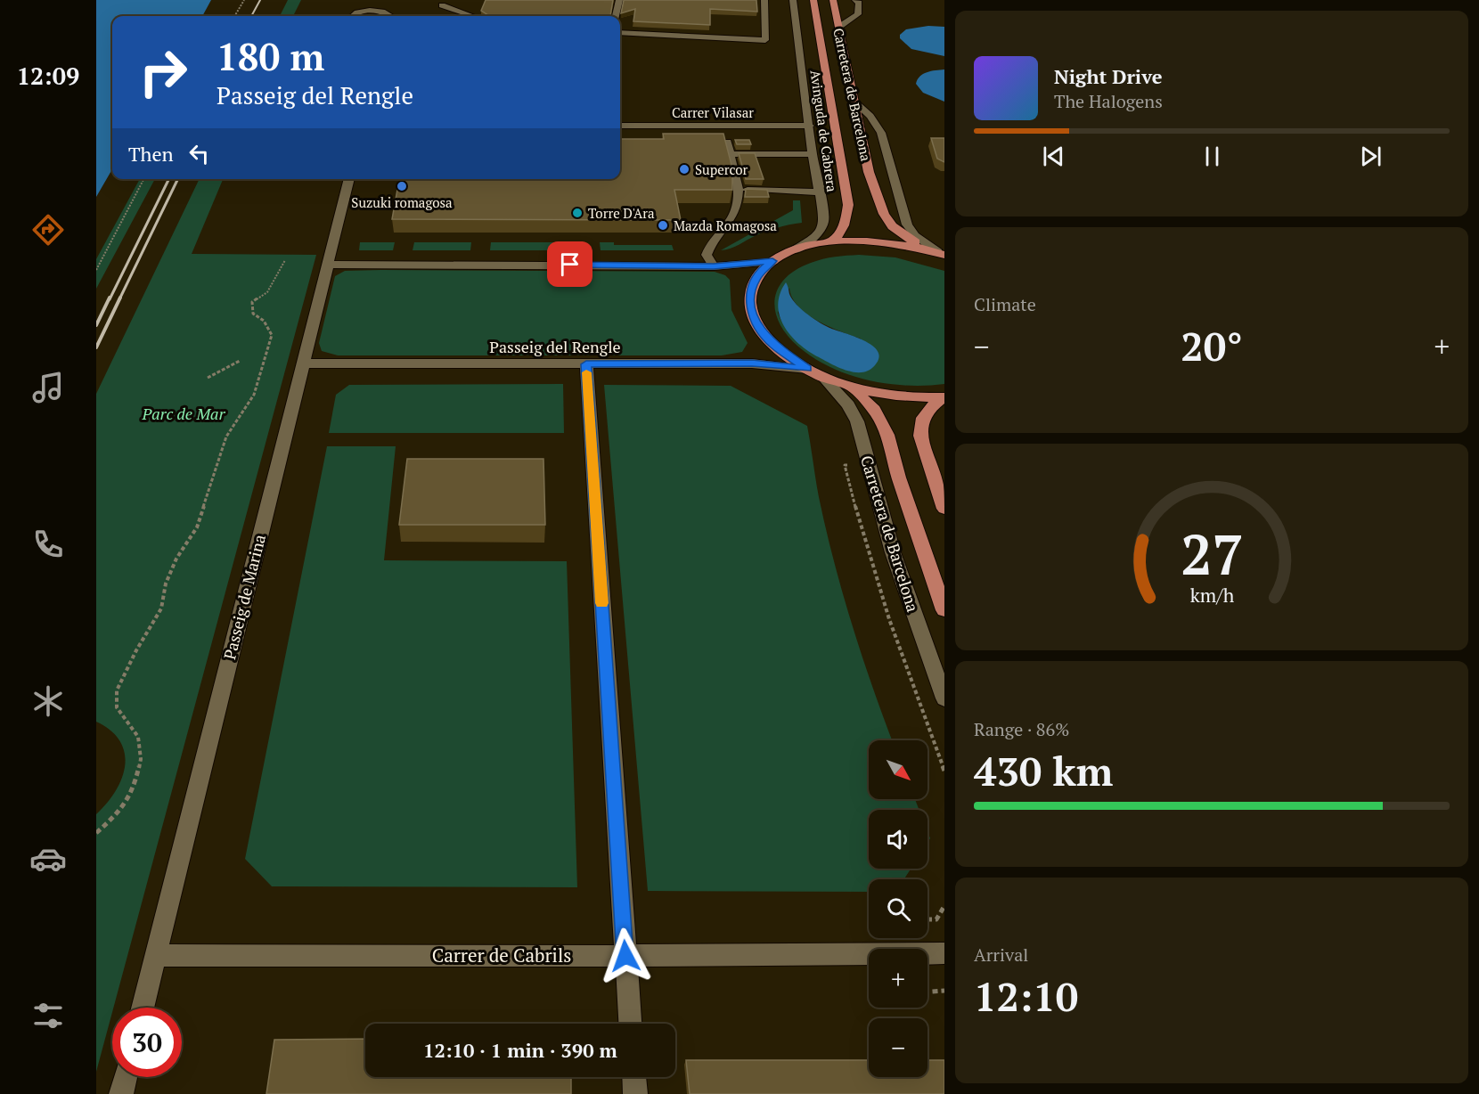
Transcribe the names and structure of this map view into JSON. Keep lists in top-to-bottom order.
{
  "streets": {
    "main road": ["Carretera de Barcelona"],
    "street": [
      "Carrer Vilasar",
      "Passeig del Rengle",
      "Passeig de Marina",
      "Carrer de Cabrils"
    ],
    "lane": ["Avinguda de Cabrera"]
  },
  "crossings": [
    ["Carrer Vilasar", "Avinguda de Cabrera"],
    ["Passeig del Rengle", "Passeig de Marina"],
    ["Passeig de Marina", "Carrer de Cabrils"]
  ],
  "parks": ["Parc de Mar"],
  "places": [
    "Supercor",
    "Suzuki romagosa",
    "Torre D'Ara",
    "Mazda Romagosa"
  ],
  "north": "bottom right",
  "page": {
    "tabs": "12:09",
    "turn": ["180 m", "Passeig del Rengle"],
    "song": ["Night Drive", "The Halogens"],
    "then": "Then",
    "tile": [
      "Climate",
      ["Range · 86%", "430 km"],
      ["Arrival", "12:10"]
    ],
    "heat": ["−", "20°", "+"],
    "map_buttons": ["+", "−"],
    "limit": "30",
    "trip": "12:10 · 1 min · 390 m",
    "gauge": ["27", "km/h"]
  }
}
